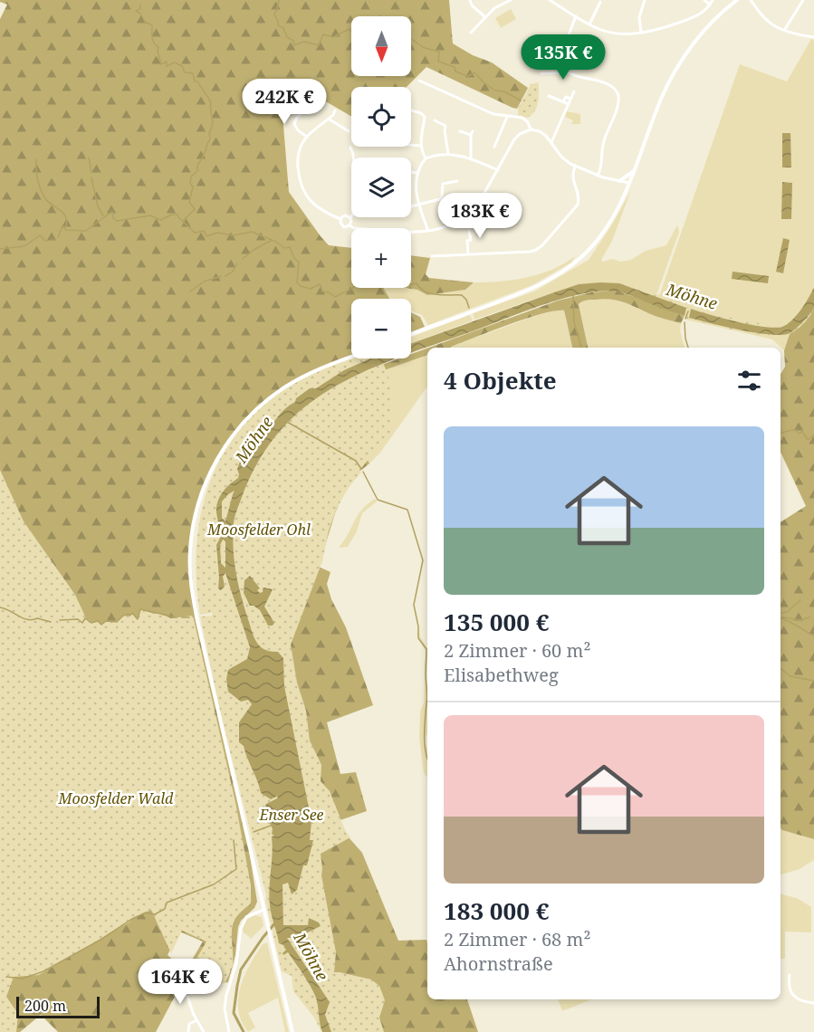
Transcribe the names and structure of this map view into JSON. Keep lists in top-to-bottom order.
{
  "water": ["Möhne"],
  "parks": ["Moosfelder Ohl", "Moosfelder Wald", "Enser See"],
  "scale_bar": "200 m",
  "north": "bottom",
  "page": {
    "map_buttons": ["+", "−"],
    "price": [
      "135K €",
      "242K €",
      "183K €",
      "164K €"
    ],
    "heading": "4 Objekte",
    "list": [
      {
        "name": "135 000 €",
        "note": "2 Zimmer · 60 m² · Elisabethweg"
      },
      {
        "name": "183 000 €",
        "note": "2 Zimmer · 68 m² · Ahornstraße"
      }
    ],
    "scale": "200 m"
  }
}
